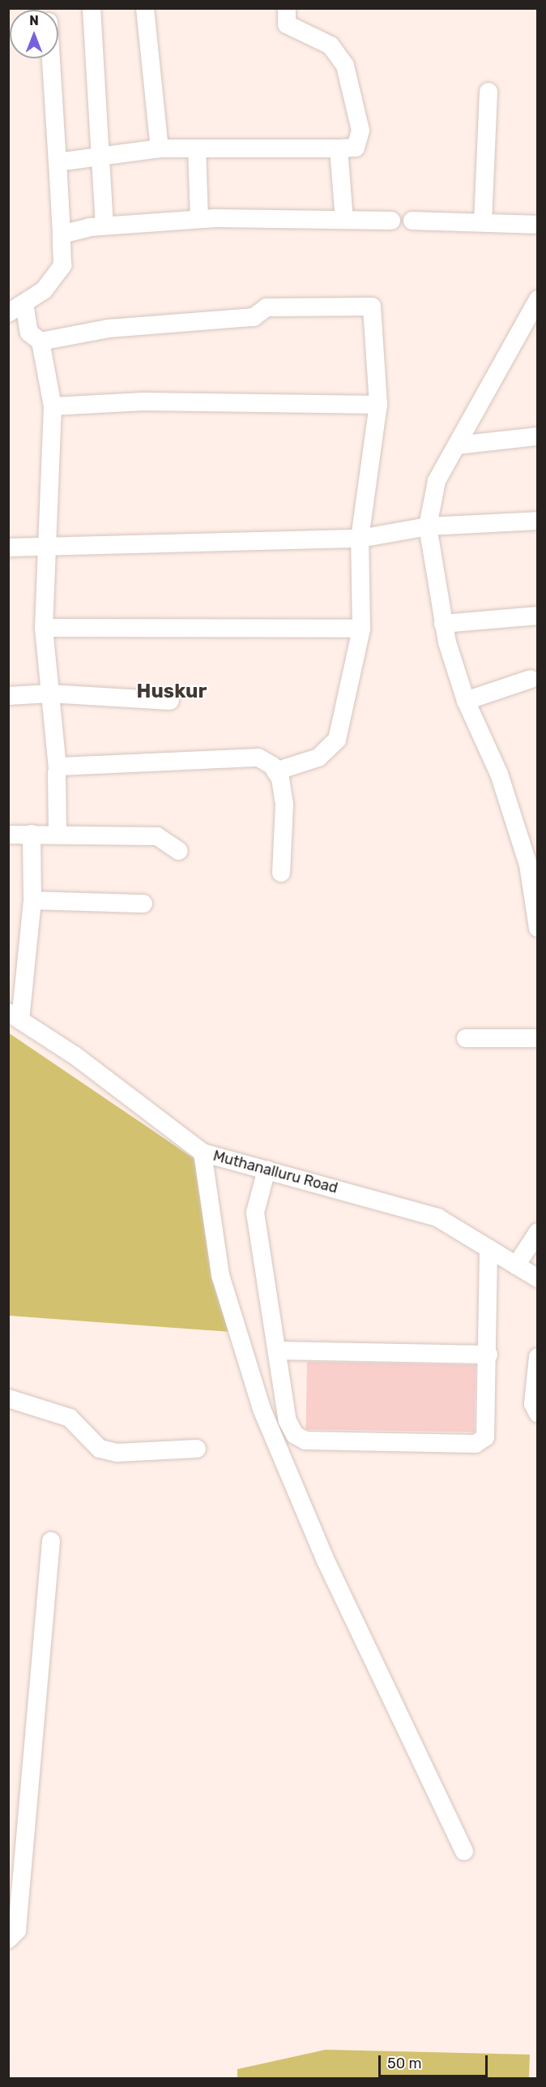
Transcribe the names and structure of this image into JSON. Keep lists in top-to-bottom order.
{
  "streets": {
    "street": ["Muthanalluru Road"]
  },
  "districts": ["Huskur"],
  "scale_bar": "50 m",
  "north": "top"
}
